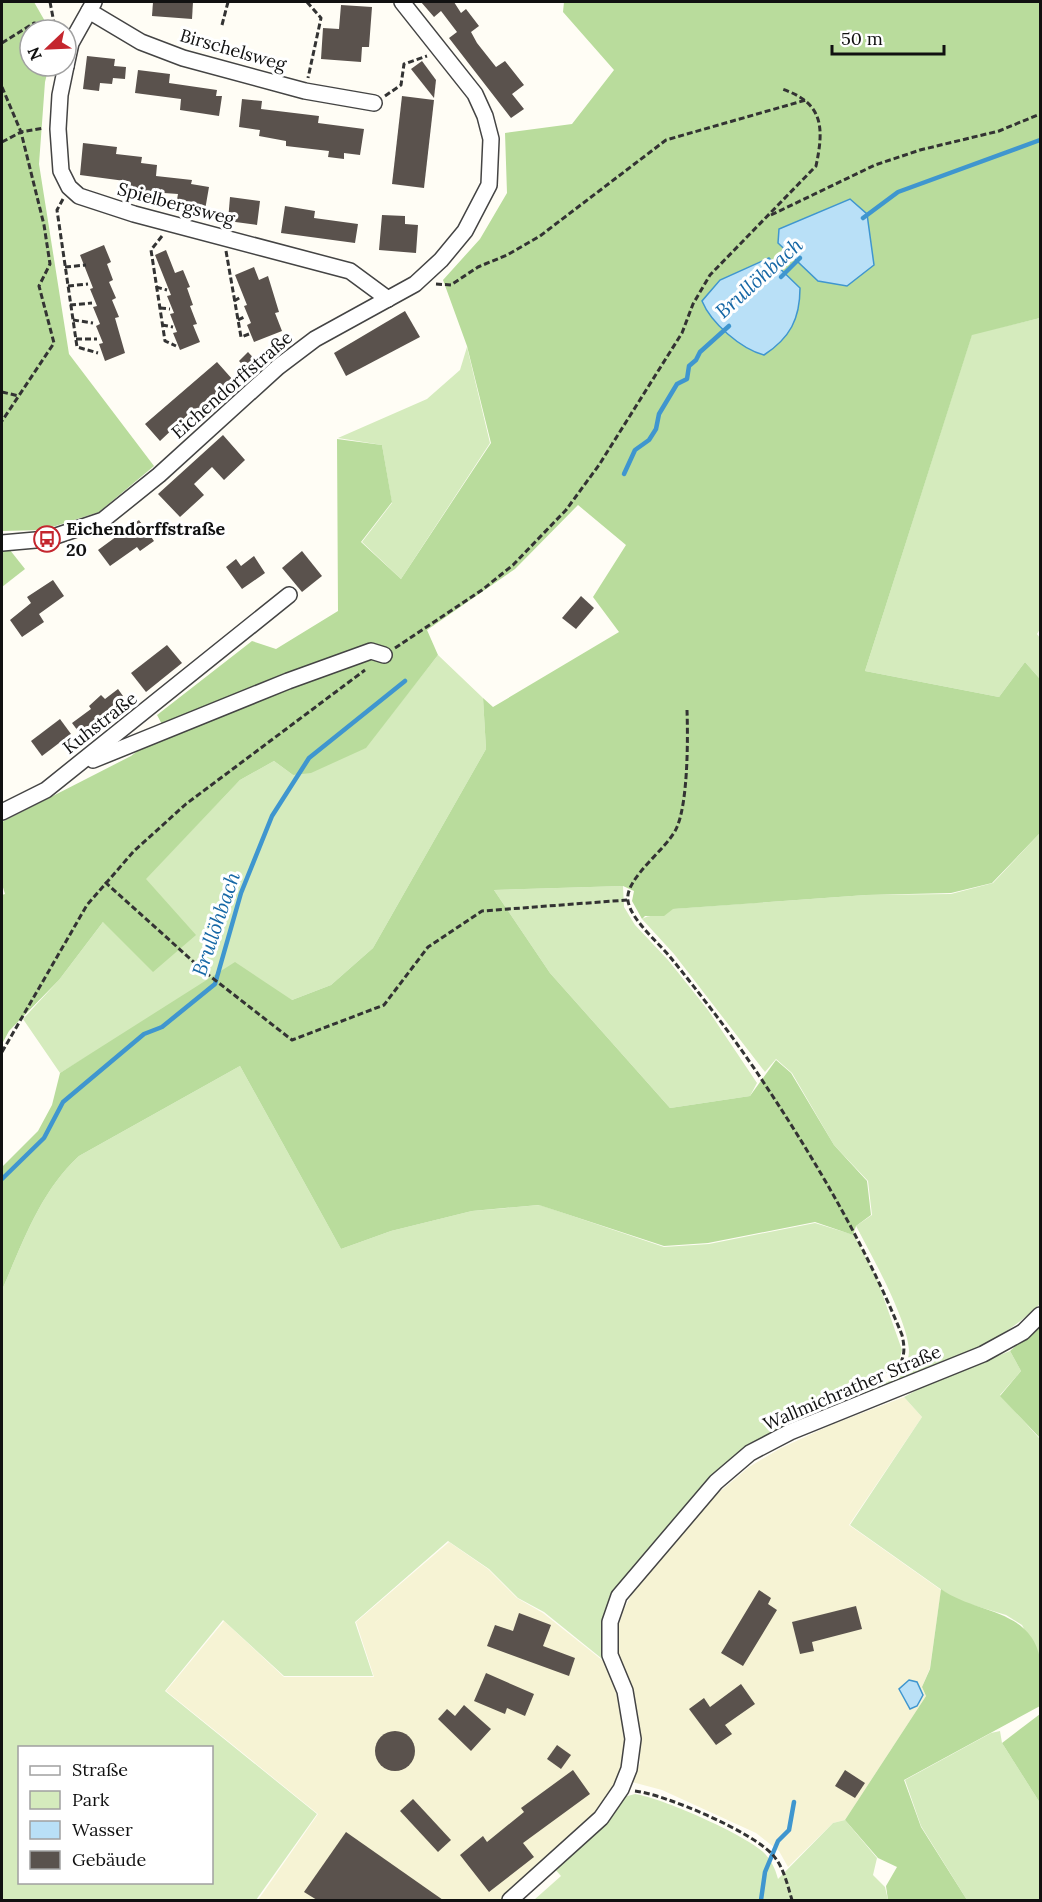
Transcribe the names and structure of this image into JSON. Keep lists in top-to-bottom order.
{
  "streets": {
    "street": [
      "Birschelsweg",
      "Spielbergsweg",
      "Eichendorffstraße",
      "Kuhstraße",
      "Wallmichrather Straße"
    ]
  },
  "crossings": [
    ["Spielbergsweg", "Eichendorffstraße"]
  ],
  "water": ["Brullöhbach"],
  "places": {
    "bus stop": ["Eichendorffstraße 20"]
  },
  "legend": [
    "Straße",
    "Park",
    "Wasser",
    "Gebäude"
  ],
  "scale_bar": "50 m",
  "north": "bottom left"
}
